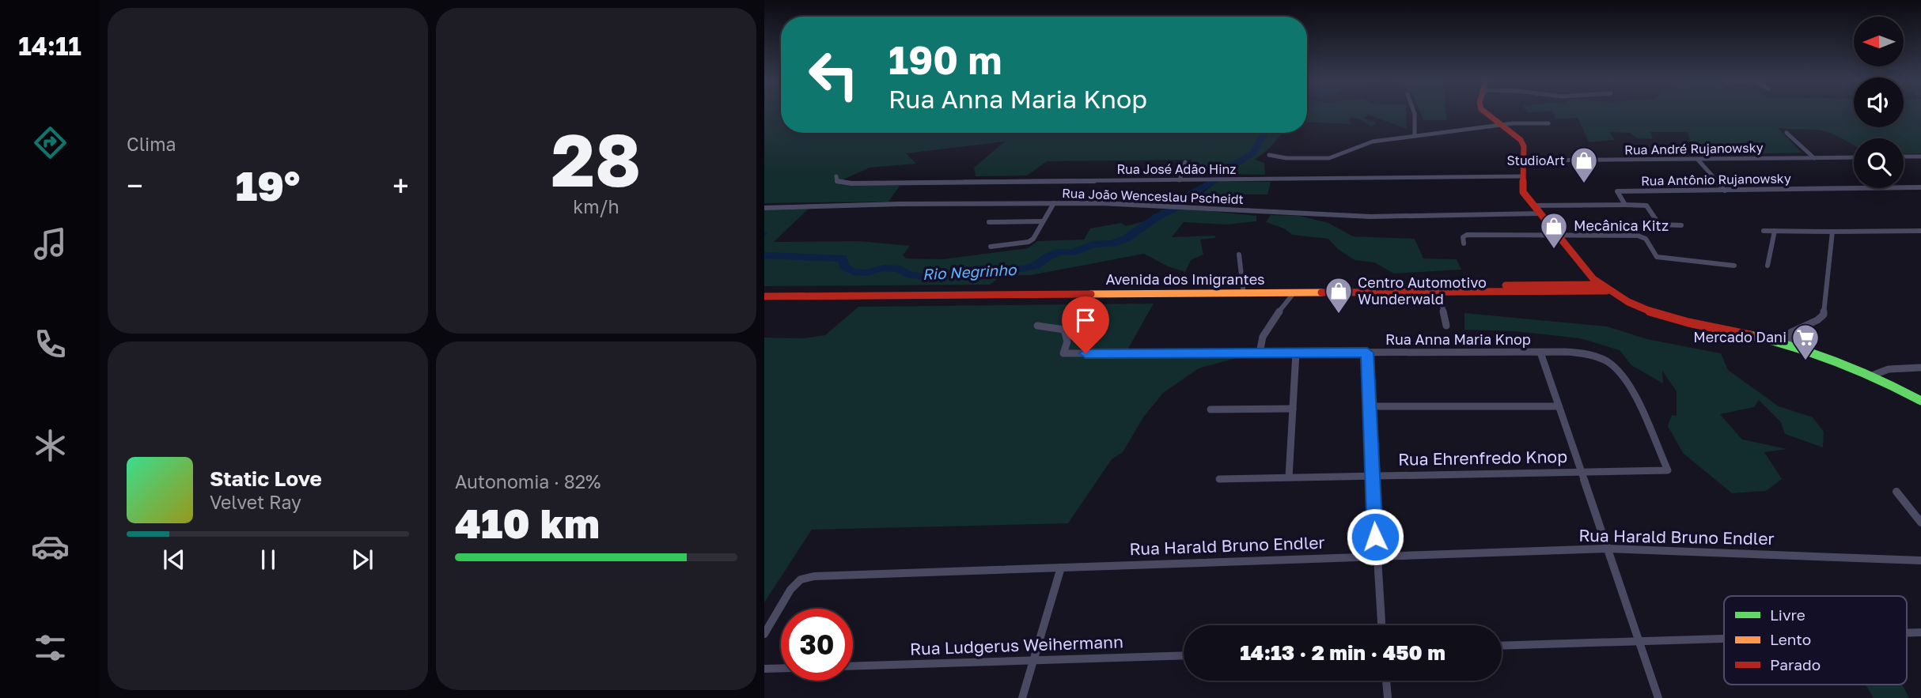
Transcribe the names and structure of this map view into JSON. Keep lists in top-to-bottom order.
{
  "streets": {
    "main road": ["Avenida dos Imigrantes"],
    "street": [
      "Rua André Rujanowsky",
      "Rua José Adão Hinz",
      "Rua Antônio Rujanowsky",
      "Rua João Wenceslau Pscheidt",
      "Rua Anna Maria Knop",
      "Rua Ehrenfredo Knop",
      "Rua Harald Bruno Endler",
      "Rua Ludgerus Weihermann"
    ]
  },
  "crossings": [
    ["Rua Anna Maria Knop", "Rua Ehrenfredo Knop"]
  ],
  "water": ["Rio Negrinho"],
  "places": {
    "shop": ["StudioArt", "Mecânica Kitz", "Centro Automotivo Wunderwald"],
    "supermarket": ["Mercado Dani"]
  },
  "legend": ["Livre", "Lento", "Parado"],
  "north": "left",
  "page": {
    "tabs": "14:11",
    "tile": [
      "Clima",
      ["28", "km/h"],
      ["Autonomia · 82%", "410 km"]
    ],
    "turn": ["190 m", "Rua Anna Maria Knop"],
    "heat": ["−", "19°", "+"],
    "song": ["Static Love", "Velvet Ray"],
    "limit": "30",
    "trip": "14:13 · 2 min · 450 m"
  }
}
